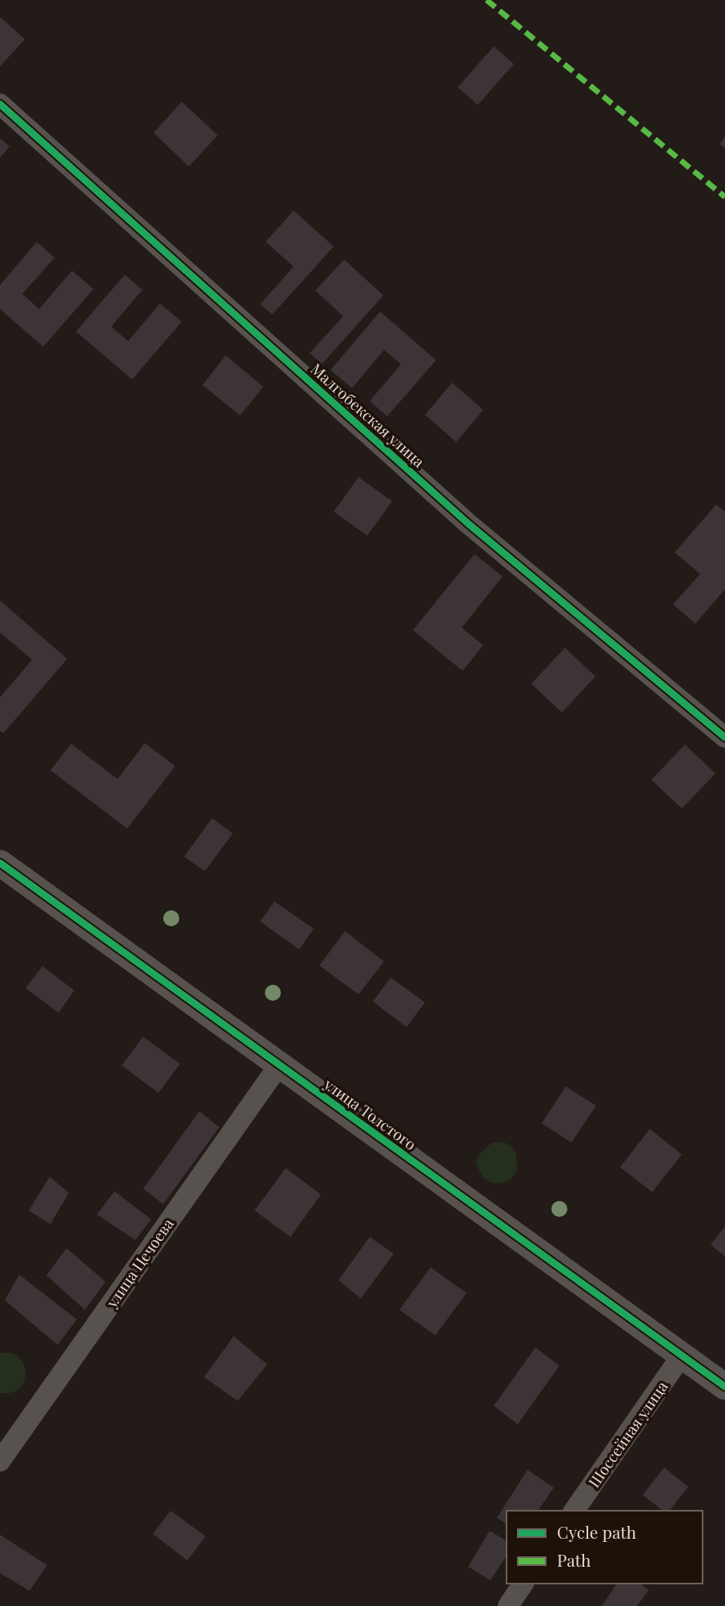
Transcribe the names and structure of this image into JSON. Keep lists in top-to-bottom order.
{
  "streets": {
    "street": [
      "Малгобекская улица",
      "улица Толстого",
      "улица Цечоева",
      "Шоссейная улица"
    ]
  },
  "crossings": [
    ["улица Толстого", "улица Цечоева"],
    ["улица Толстого", "Шоссейная улица"]
  ],
  "legend": ["Cycle path", "Path"]
}
